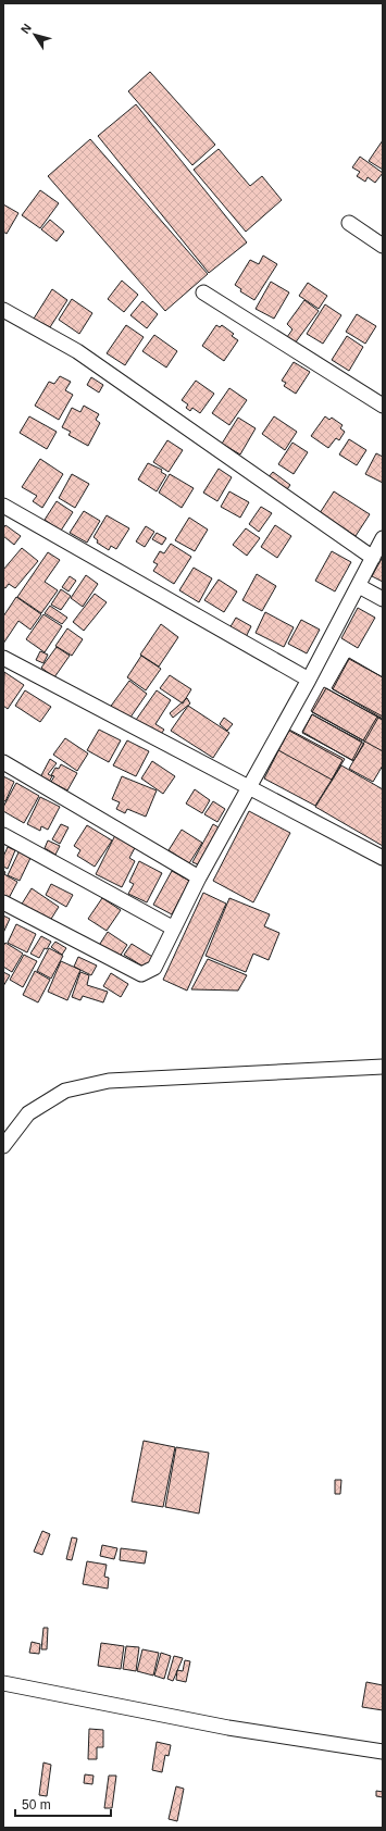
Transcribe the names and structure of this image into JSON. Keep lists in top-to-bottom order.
{
  "scale_bar": "50 m",
  "north": "top left"
}
